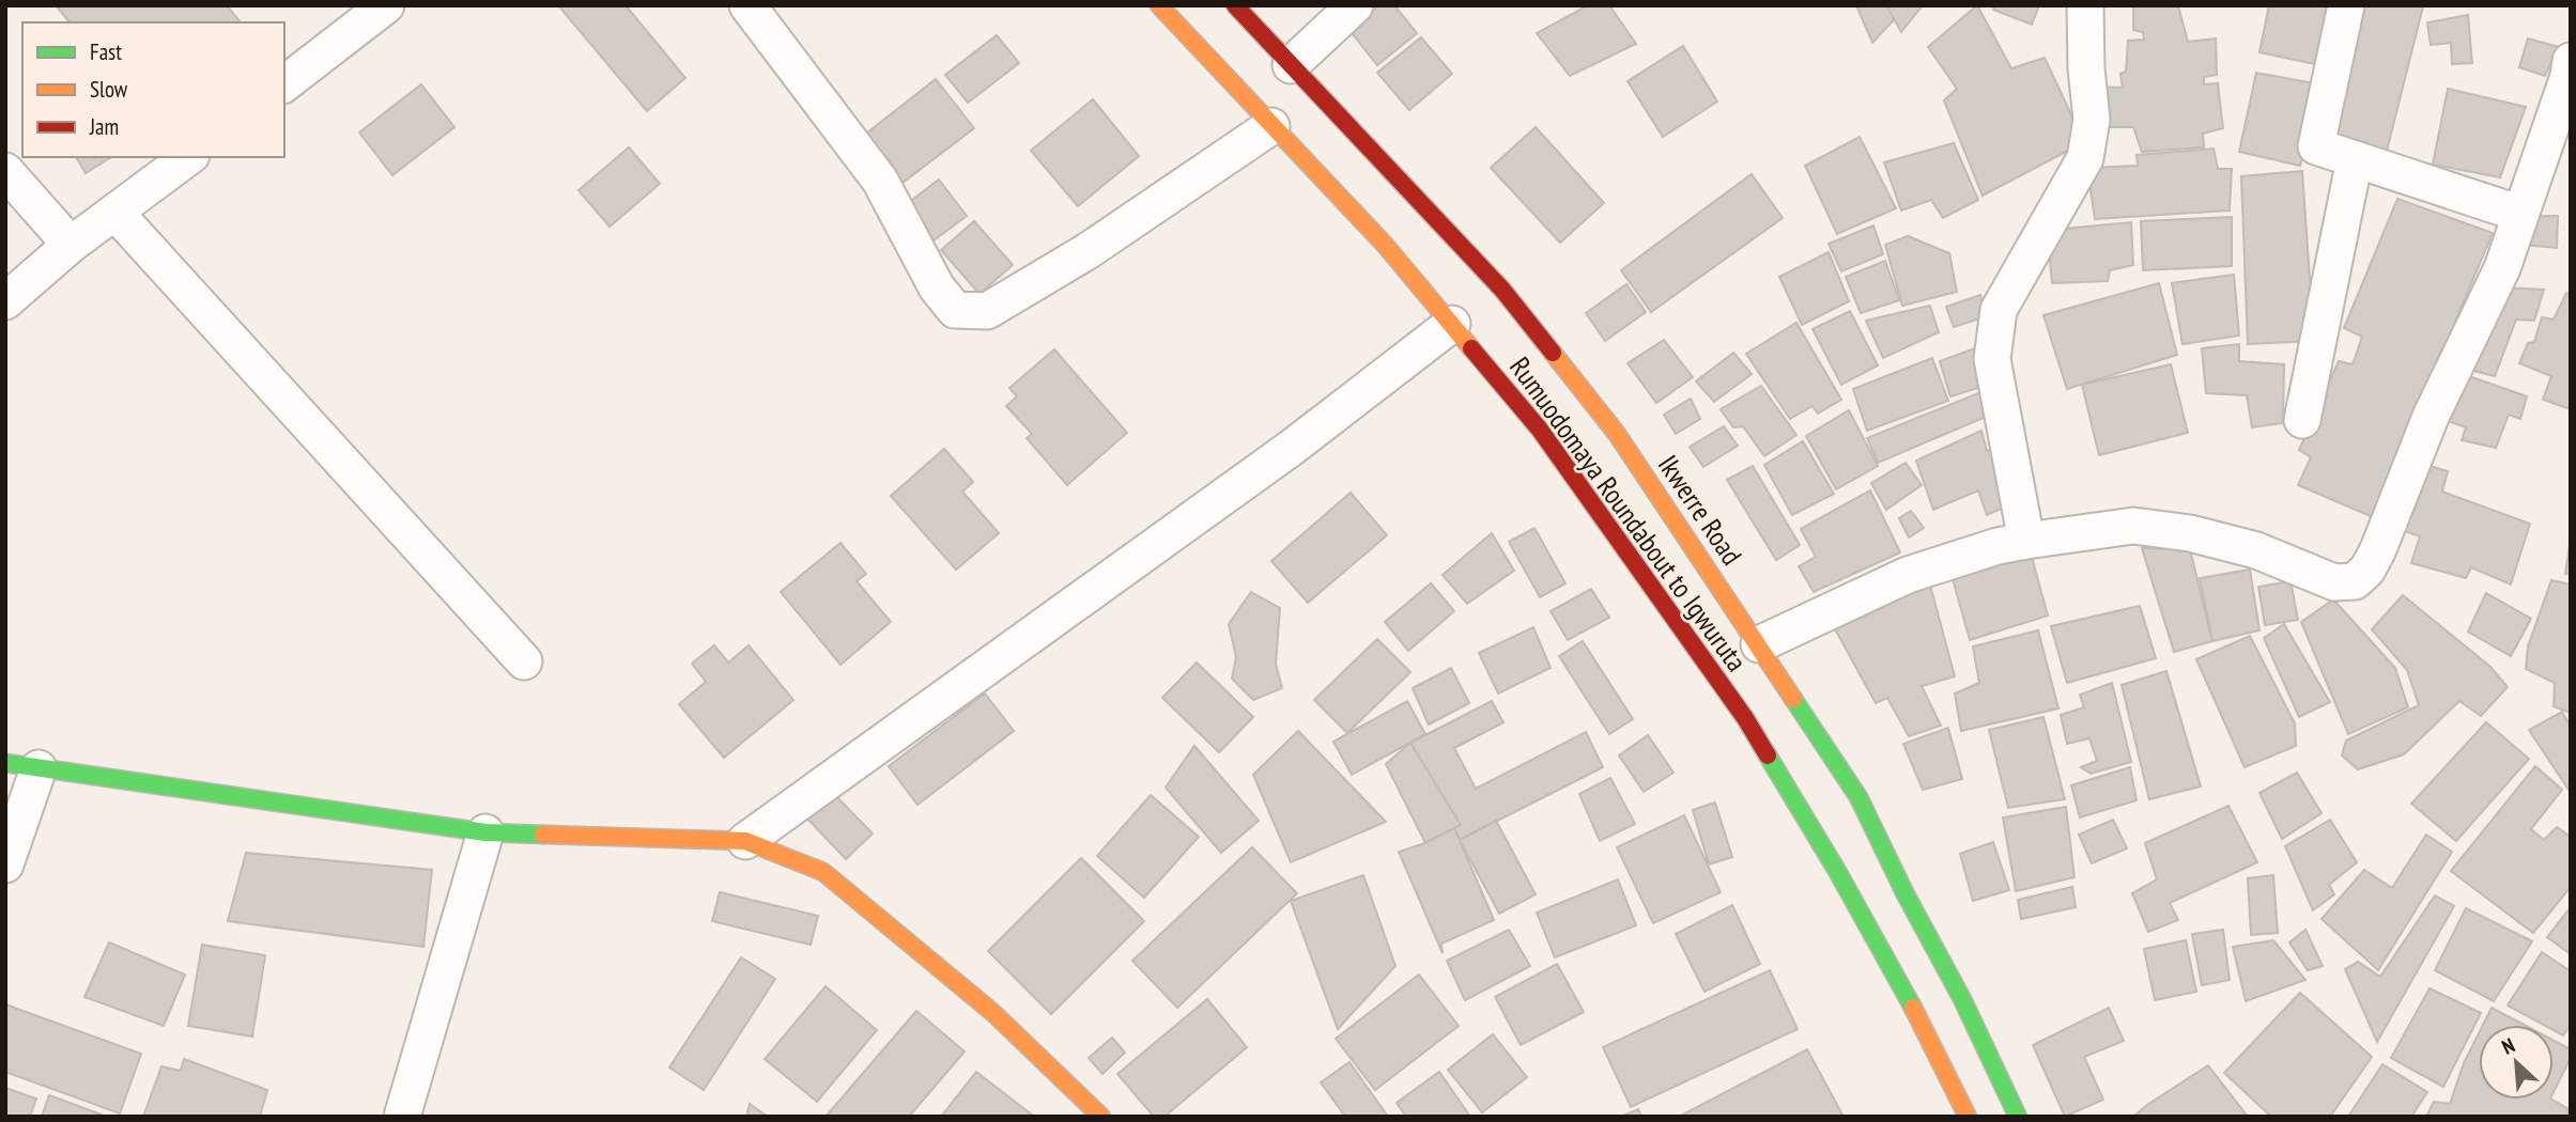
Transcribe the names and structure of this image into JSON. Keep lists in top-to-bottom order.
{
  "streets": {
    "main road": ["Ikwerre Road", "Rumuodomaya Roundabout to Igwuruta"]
  },
  "legend": ["Fast", "Slow", "Jam"],
  "north": "top left"
}
